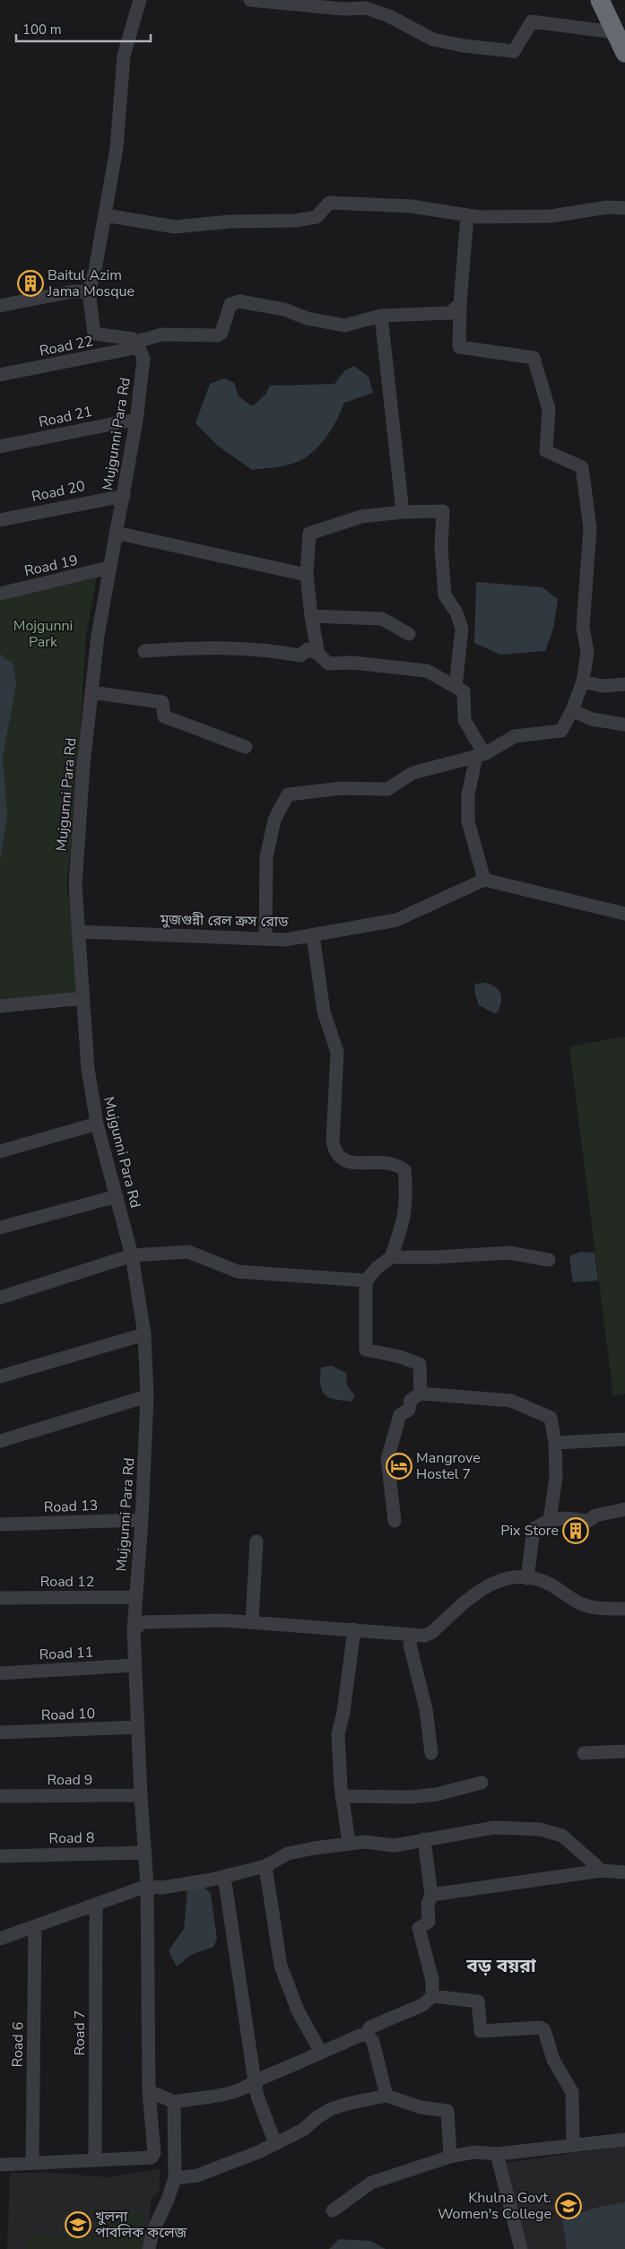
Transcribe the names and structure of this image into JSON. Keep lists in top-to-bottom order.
{
  "streets": {
    "street": [
      "Road 22",
      "Road 21",
      "Mujgunni Para Rd",
      "Road 20",
      "Road 19",
      "মুজগুন্নী রেল ক্রস রোড",
      "Road 13",
      "Road 12",
      "Road 11",
      "Road 10",
      "Road 9",
      "Road 8",
      "Road 7",
      "Road 6"
    ]
  },
  "crossings": [
    ["Road 22", "Mujgunni Para Rd"],
    ["Road 21", "Mujgunni Para Rd"],
    ["Mujgunni Para Rd", "Road 20"],
    ["Mujgunni Para Rd", "Road 19"],
    ["Mujgunni Para Rd", "মুজগুন্নী রেল ক্রস রোড"],
    ["Mujgunni Para Rd", "Road 13"],
    ["Mujgunni Para Rd", "Road 12"],
    ["Mujgunni Para Rd", "Road 11"],
    ["Mujgunni Para Rd", "Road 10"],
    ["Mujgunni Para Rd", "Road 9"],
    ["Mujgunni Para Rd", "Road 8"],
    ["Mujgunni Para Rd", "Road 7"]
  ],
  "districts": ["বড় বয়রা"],
  "parks": ["Mojgunni Park"],
  "places": {
    "building": ["Baitul Azim Jama Mosque", "Pix Store"],
    "hotel": ["Mangrove Hostel 7"],
    "school or university": ["Khulna Govt. Women's College", "খুলনা পাবলিক কলেজ"]
  },
  "scale_bar": "100 m"
}
